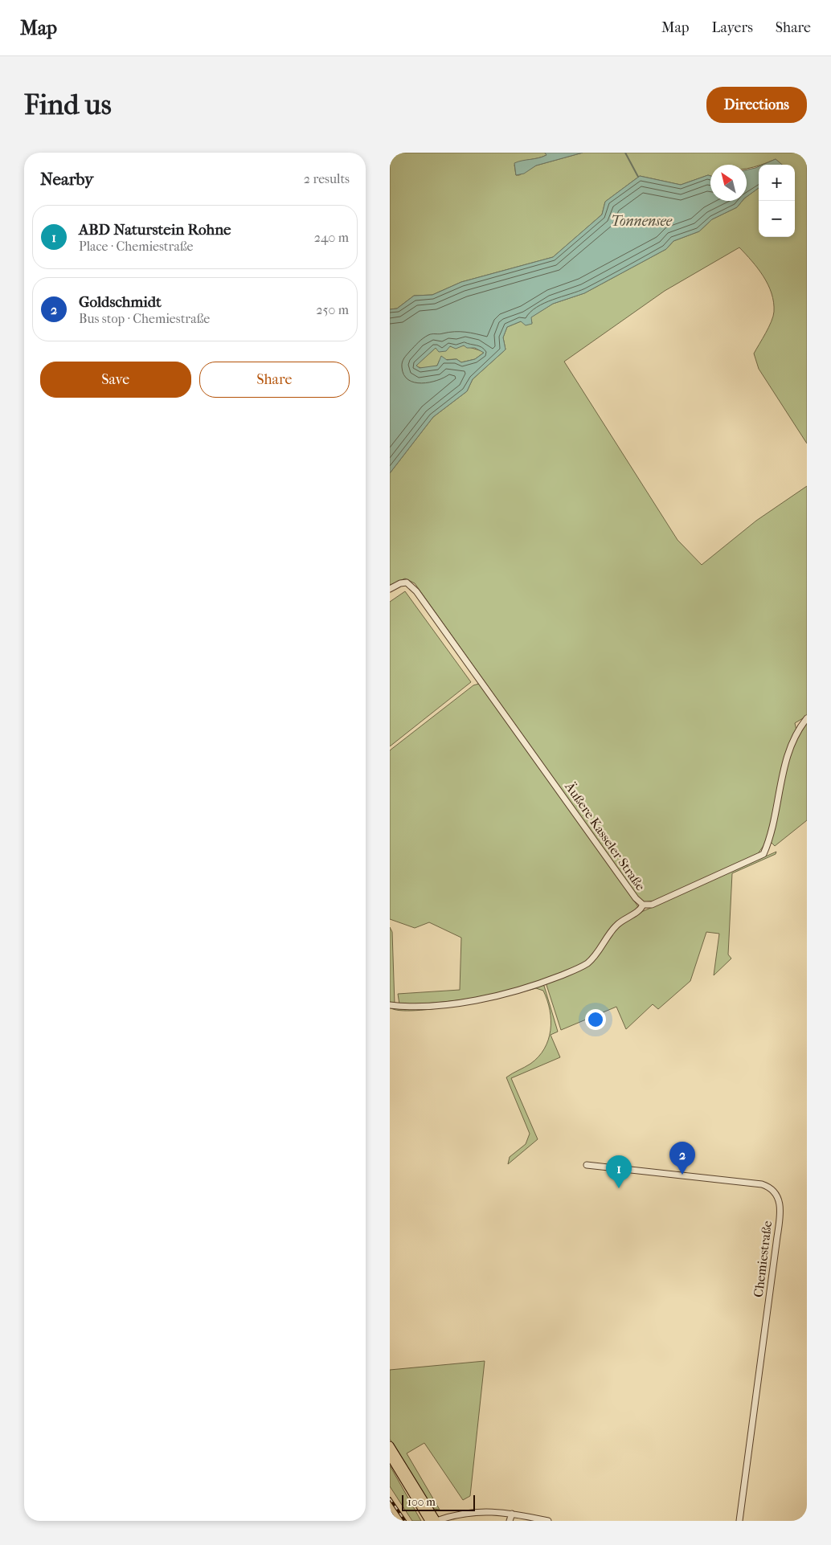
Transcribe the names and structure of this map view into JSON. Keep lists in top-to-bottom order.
{
  "streets": {
    "street": ["Äußere Kasseler Straße", "Chemiestraße"]
  },
  "water": ["Tonnensee"],
  "scale_bar": "100 m",
  "north": "top left",
  "page": {
    "header": "Map",
    "nav": ["Map", "Layers", "Share"],
    "buttons": [
      "Directions",
      ["Save", "Share"]
    ],
    "title": "Find us",
    "heading": ["Nearby", "2 results"],
    "map_buttons": ["+", "−"],
    "list": [
      {
        "mark": "1",
        "name": "ABD Naturstein Rohne",
        "note": "Place · Chemiestraße",
        "value": "240 m"
      },
      {
        "mark": "2",
        "name": "Goldschmidt",
        "note": "Bus stop · Chemiestraße",
        "value": "250 m"
      }
    ],
    "pins": ["2", "1"],
    "scale": "100 m"
  }
}
